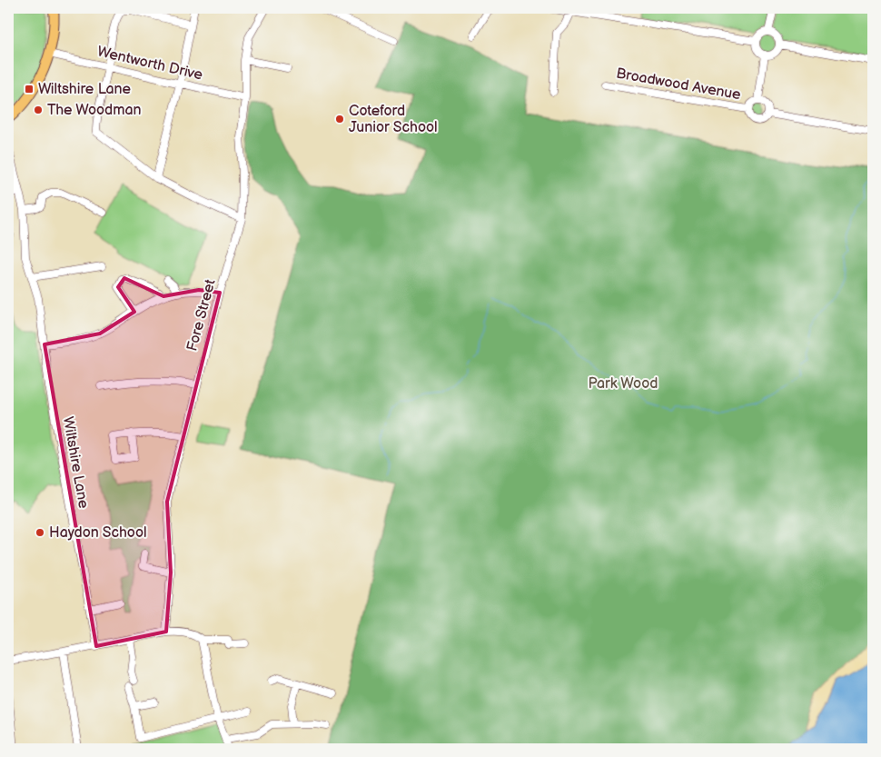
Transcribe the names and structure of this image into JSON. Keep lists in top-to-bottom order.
{
  "streets": {
    "street": [
      "Wentworth Drive",
      "Broadwood Avenue",
      "Fore Street",
      "Wiltshire Lane"
    ]
  },
  "crossings": [
    ["Wentworth Drive", "Fore Street"]
  ],
  "parks": ["Park Wood"],
  "places": {
    "transit": ["Wiltshire Lane"],
    "other": ["The Woodman", "Coteford Junior School", "Haydon School"]
  }
}
